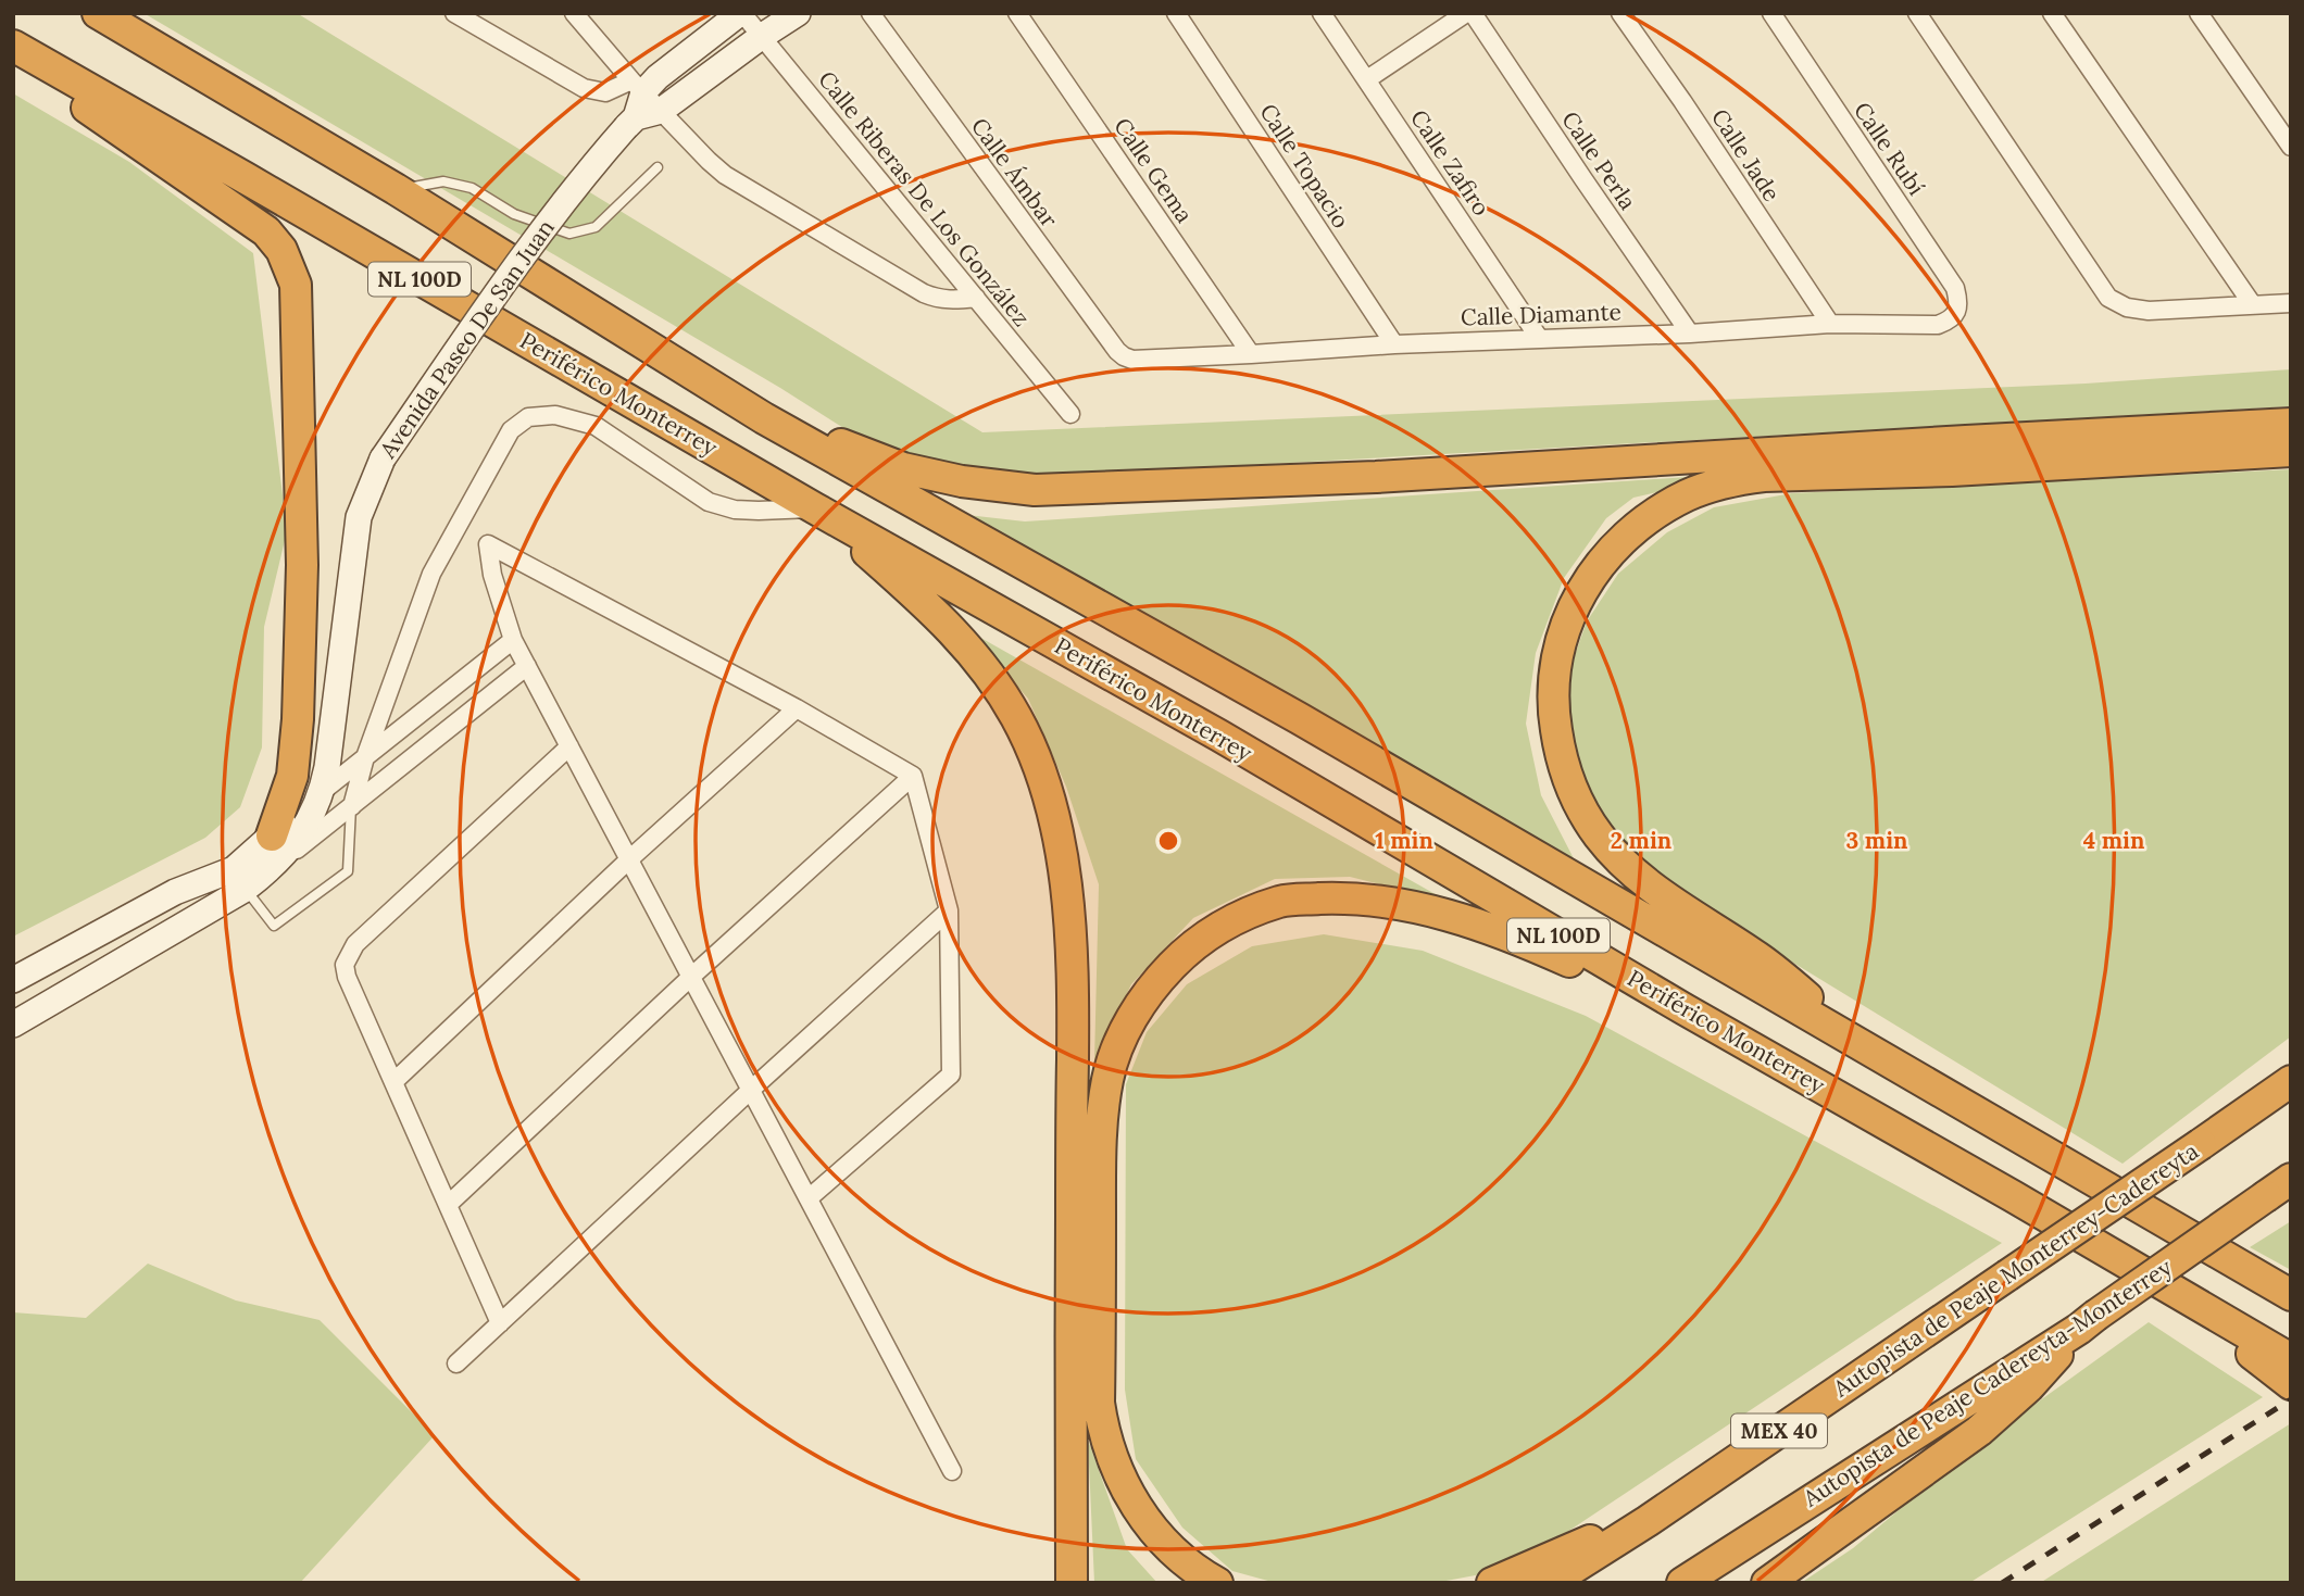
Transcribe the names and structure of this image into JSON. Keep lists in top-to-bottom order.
{
  "streets": {
    "highway": [
      "NL 100D",
      "Periférico Monterrey",
      "Autopista de Peaje Monterrey-Cadereyta",
      "Autopista de Peaje Cadereyta-Monterrey",
      "MEX 40"
    ],
    "street": [
      "Calle Rubí",
      "Calle Jade",
      "Calle Perla",
      "Calle Zafiro",
      "Calle Topacio",
      "Calle Gema",
      "Calle Ámbar",
      "Calle Riberas De Los González",
      "Calle Diamante",
      "Avenida Paseo De San Juan"
    ]
  },
  "crossings": [
    ["Calle Rubí", "Calle Diamante"],
    ["Calle Jade", "Calle Diamante"],
    ["Calle Perla", "Calle Diamante"],
    ["Calle Zafiro", "Calle Diamante"],
    ["Calle Topacio", "Calle Diamante"],
    ["Calle Gema", "Calle Diamante"],
    ["Calle Ámbar", "Calle Diamante"]
  ],
  "rings": [
    "1 min",
    "2 min",
    "3 min",
    "4 min"
  ]
}
